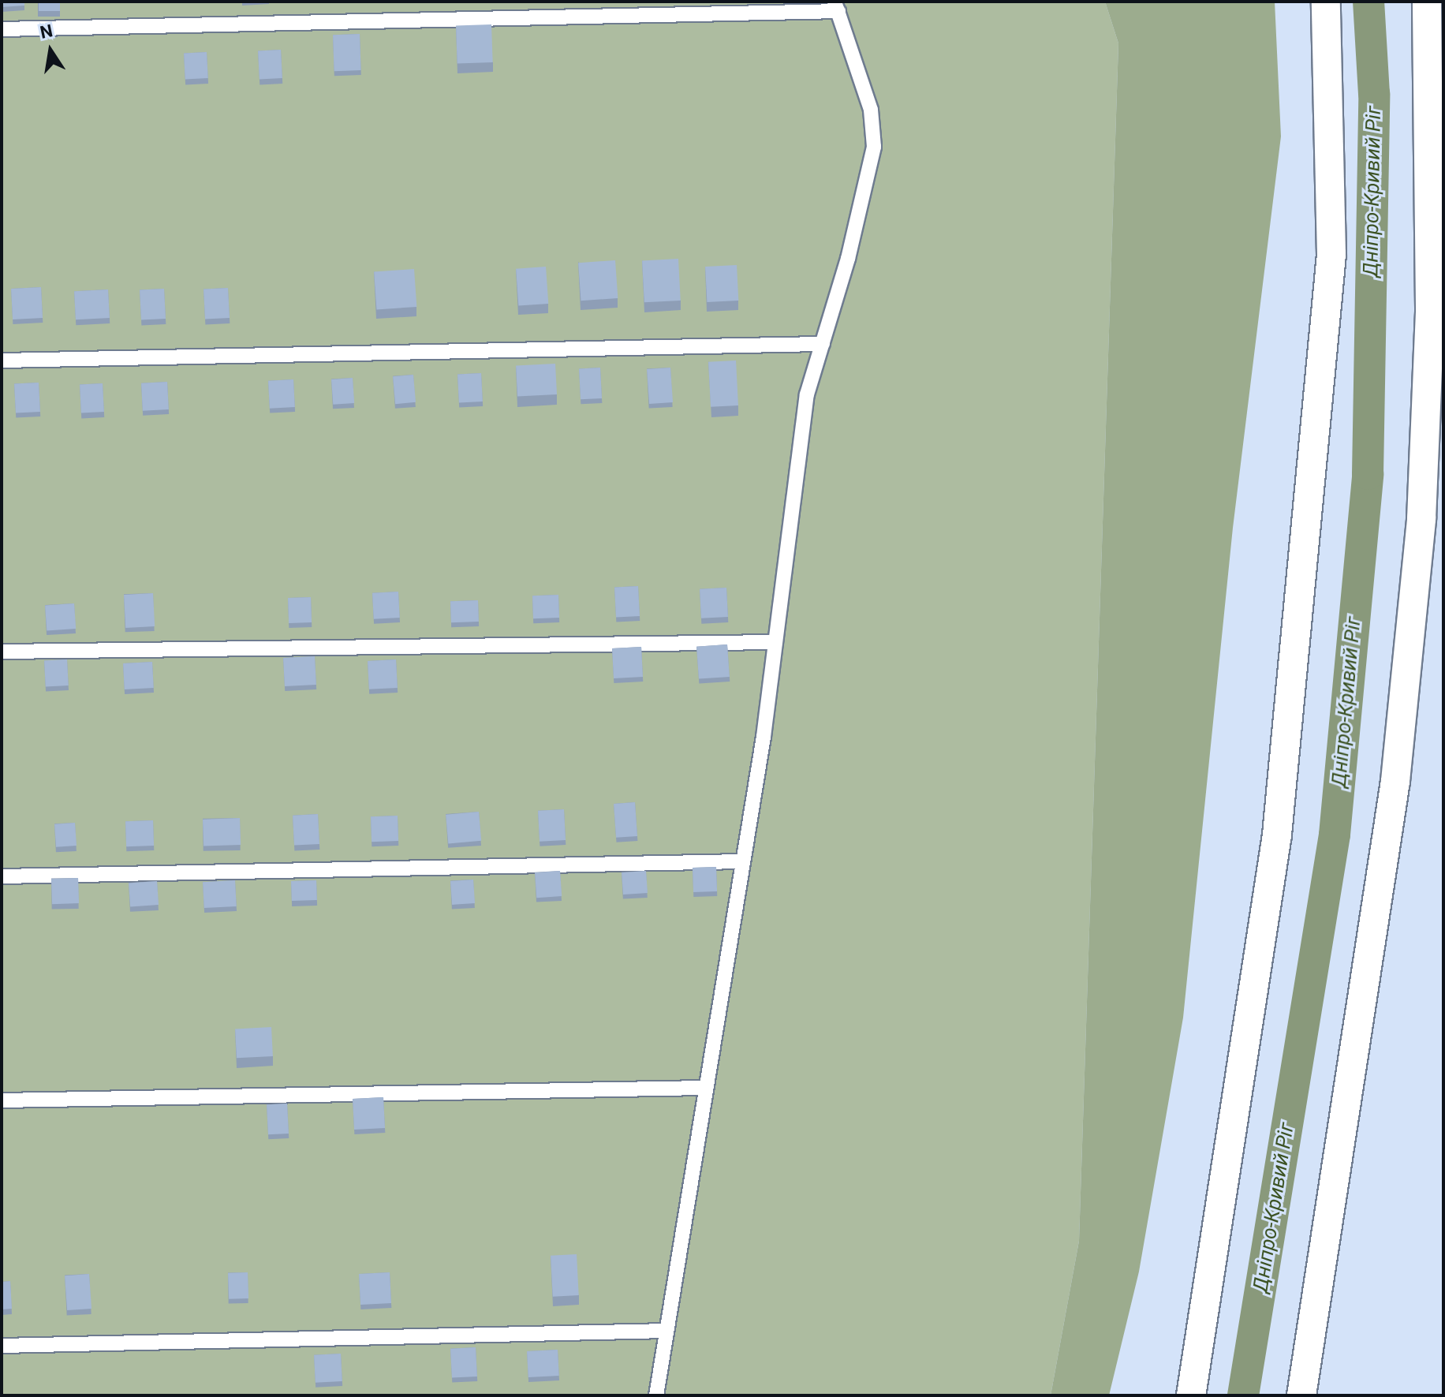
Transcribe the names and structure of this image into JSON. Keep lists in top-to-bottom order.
{
  "water": ["Дніпро-Кривий Ріг"],
  "north": "top"
}
